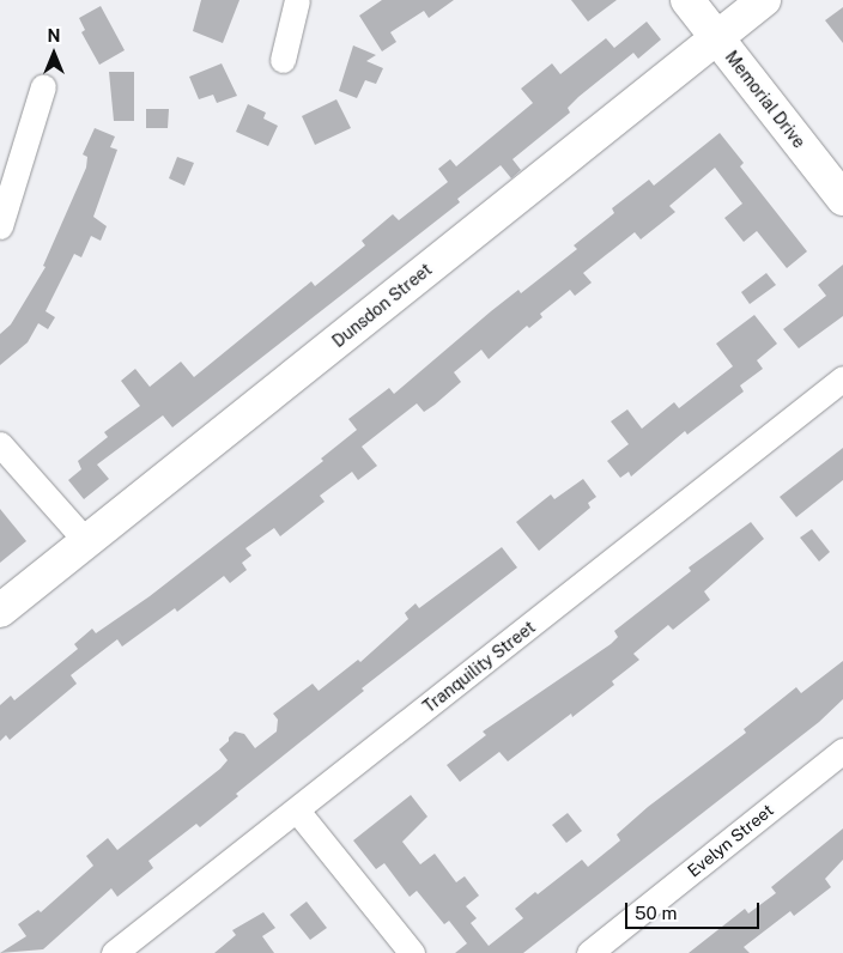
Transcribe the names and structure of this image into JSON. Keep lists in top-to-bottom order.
{
  "streets": {
    "main road": ["Memorial Drive", "Dunsdon Street"],
    "street": ["Tranquility Street", "Evelyn Street"]
  },
  "crossings": [
    ["Memorial Drive", "Dunsdon Street"]
  ],
  "scale_bar": "50 m",
  "north": "top"
}
